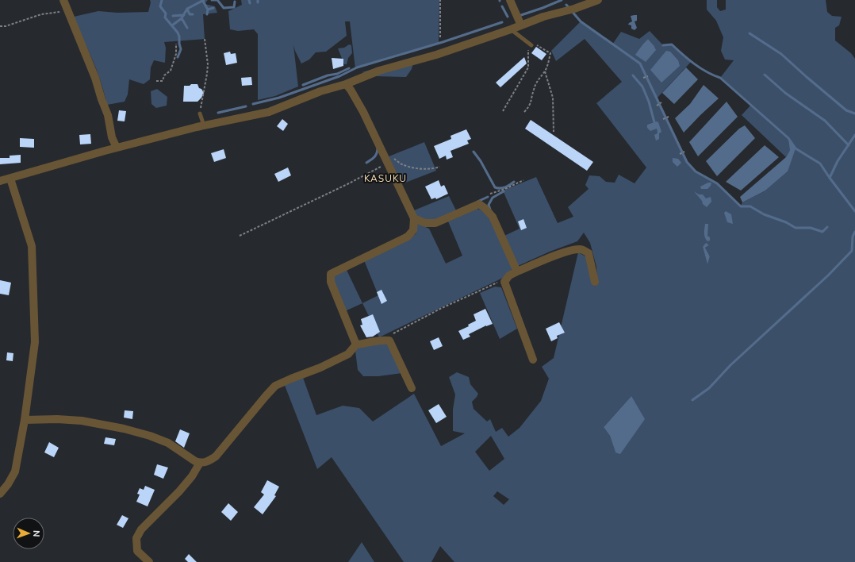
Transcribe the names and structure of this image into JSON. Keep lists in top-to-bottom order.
{
  "districts": ["KASUKU"],
  "north": "right"
}
